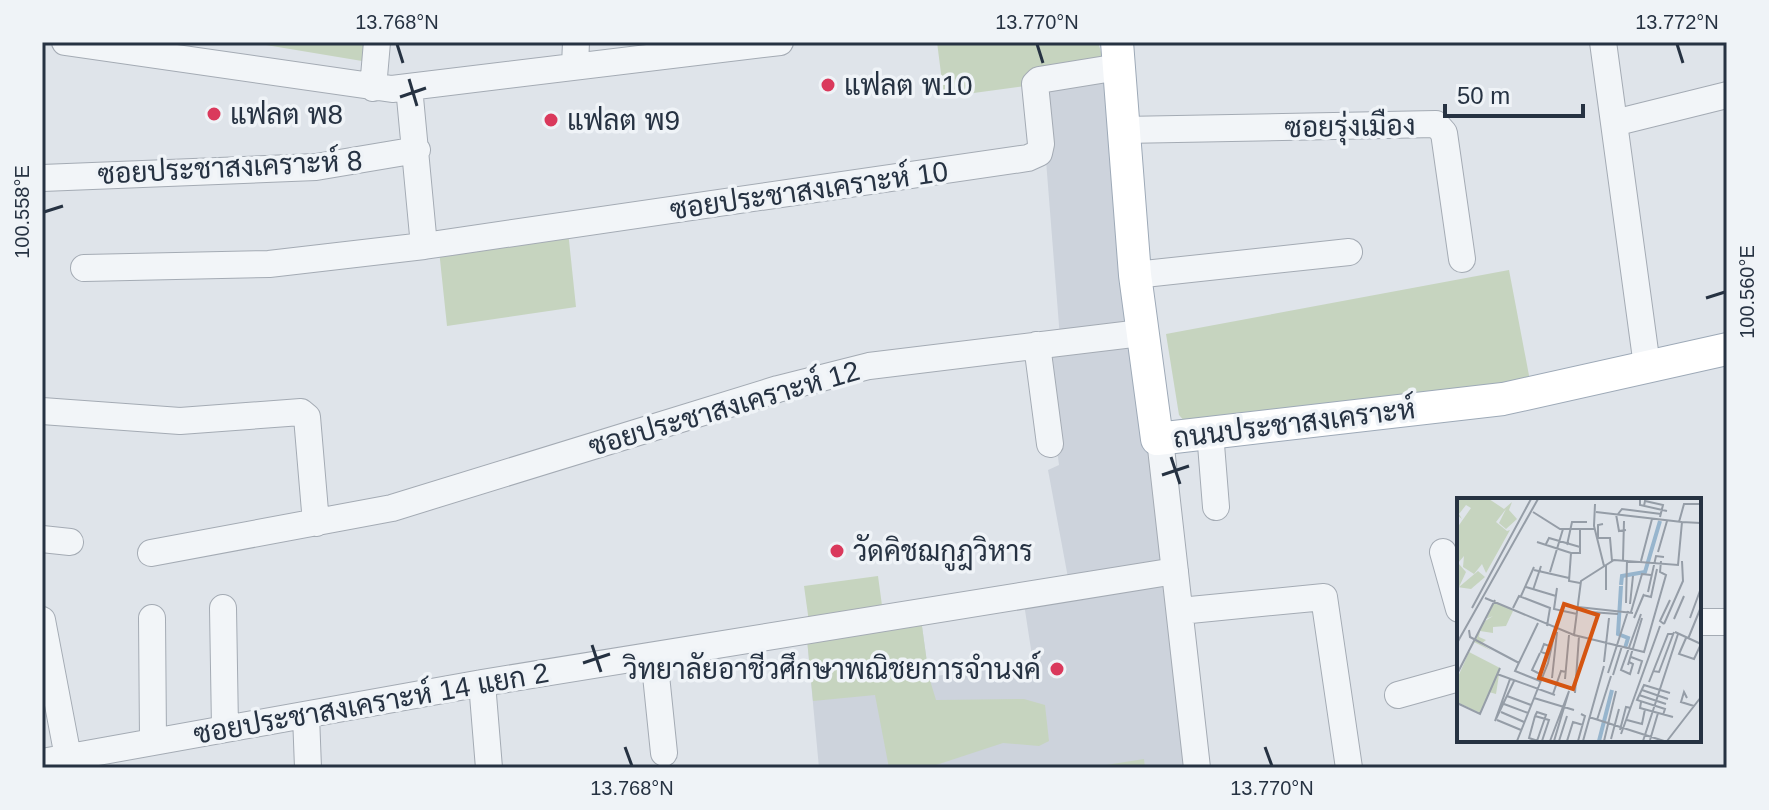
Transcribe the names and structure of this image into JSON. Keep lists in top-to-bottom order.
{
  "streets": {
    "main road": ["ถนนประชาสงเคราะห์"],
    "street": [
      "ซอยรุ่งเมือง",
      "ซอยประชาสงเคราะห์ 8",
      "ซอยประชาสงเคราะห์ 10",
      "ซอยประชาสงเคราะห์ 12",
      "ซอยประชาสงเคราะห์ 14 แยก 2"
    ]
  },
  "crossings": [
    ["ซอยรุ่งเมือง", "ถนนประชาสงเคราะห์"],
    ["ซอยประชาสงเคราะห์ 10", "ถนนประชาสงเคราะห์"],
    ["ซอยประชาสงเคราะห์ 12", "ถนนประชาสงเคราะห์"]
  ],
  "places": [
    "แฟลต พ10",
    "แฟลต พ8",
    "แฟลต พ9",
    "วัดคิชฌกูฎวิหาร",
    "วิทยาลัยอาชีวศึกษาพณิชยการจำนงค์"
  ],
  "scale_bar": "50 m",
  "coordinates": [
    "13.768°N",
    "13.770°N",
    "13.772°N",
    "100.558°E",
    "100.560°E"
  ]
}
